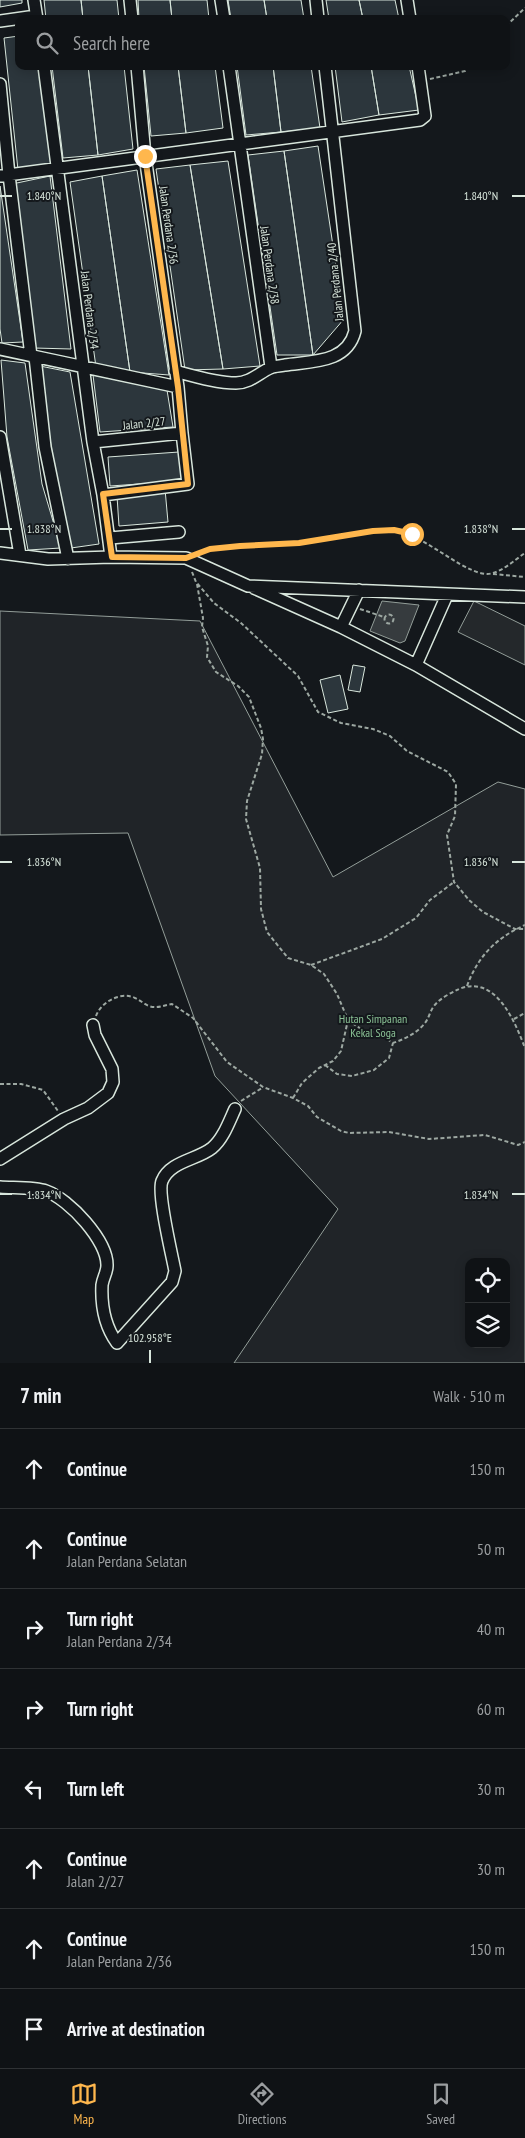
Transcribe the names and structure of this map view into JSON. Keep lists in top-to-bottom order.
{
  "streets": {
    "street": [
      "Jalan Perdana 2/36",
      "Jalan Perdana 2/38",
      "Jalan Perdana 2/40",
      "Jalan Perdana 2/34",
      "Jalan 2/27"
    ]
  },
  "crossings": [
    ["Jalan Perdana 2/36", "Jalan 2/27"],
    ["Jalan Perdana 2/38", "Jalan Perdana 2/40"],
    ["Jalan Perdana 2/34", "Jalan 2/27"]
  ],
  "parks": ["Hutan Simpanan Kekal Soga"],
  "page": {
    "search": "Search here",
    "heading": ["7 min", "Walk · 510 m"],
    "list": [
      ["Continue", "150 m"],
      ["Continue", "Jalan Perdana Selatan", "50 m"],
      ["Turn right", "Jalan Perdana 2/34", "40 m"],
      ["Turn right", "60 m"],
      ["Turn left", "30 m"],
      ["Continue", "Jalan 2/27", "30 m"],
      ["Continue", "Jalan Perdana 2/36", "150 m"],
      "Arrive at destination"
    ],
    "nav": ["Map", "Directions", "Saved"]
  },
  "coordinates": [
    "1.840°N",
    "1.838°N",
    "1.836°N",
    "1.834°N",
    "102.958°E"
  ]
}
